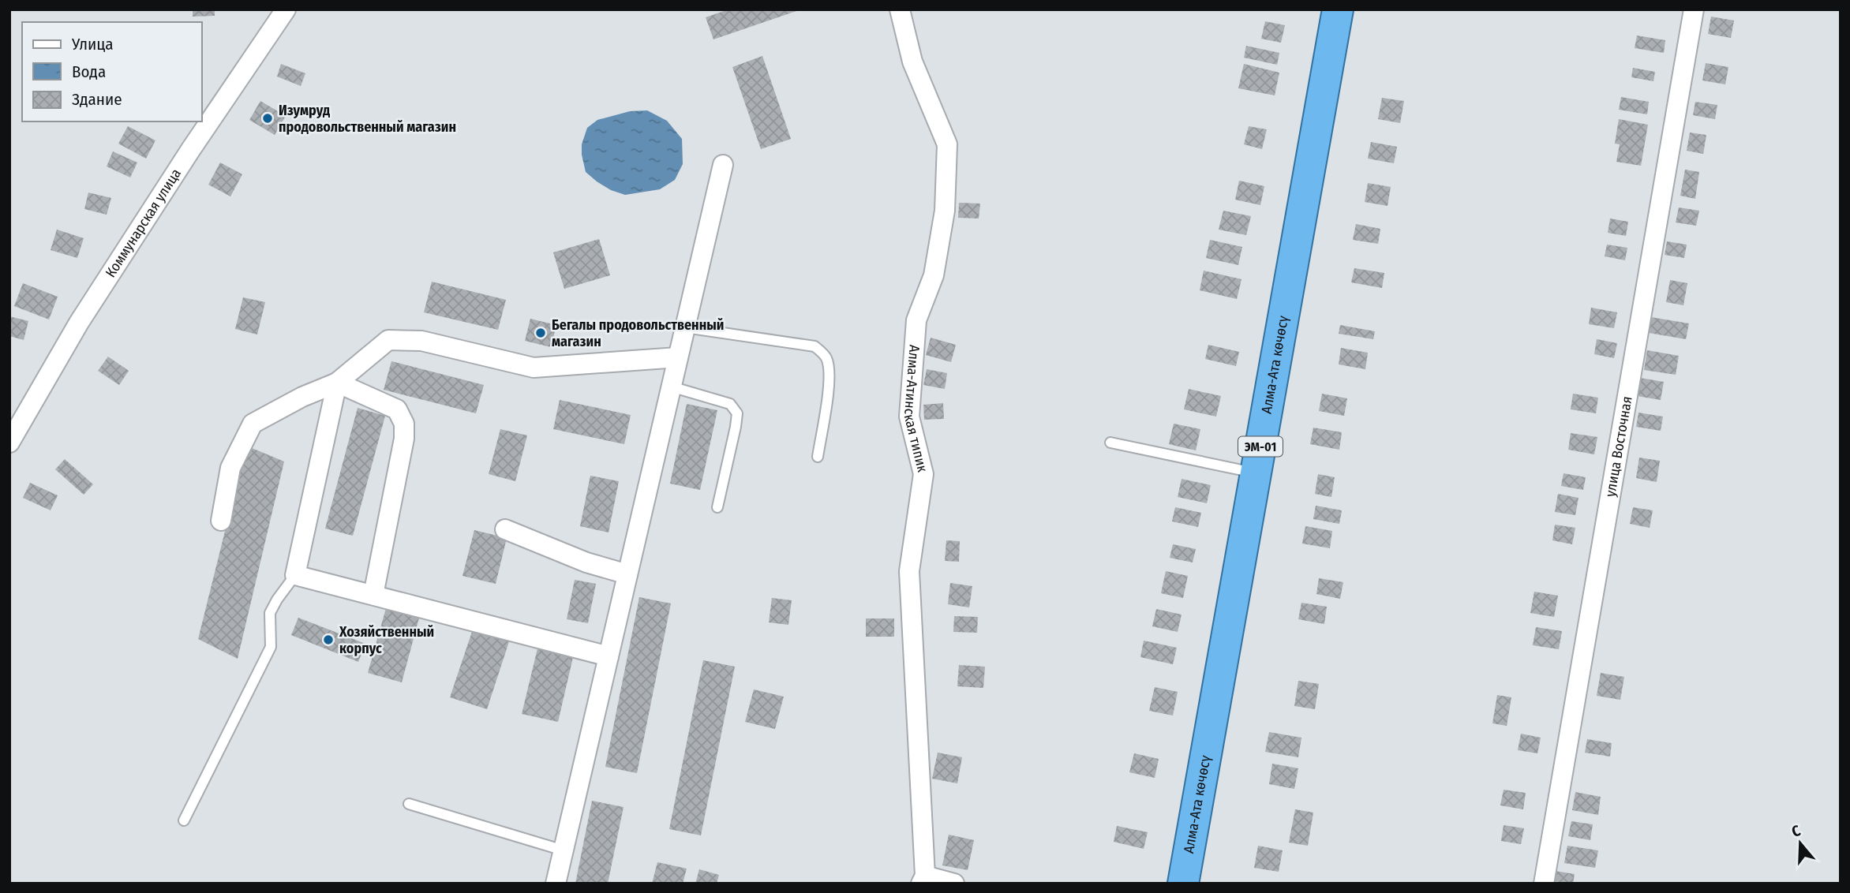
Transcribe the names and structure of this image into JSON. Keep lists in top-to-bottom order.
{
  "streets": {
    "highway": ["Алма-Ата көчөсү", "ЭМ-01"],
    "street": ["Коммунарская улица", "Алма-Атинская типик", "улица Восточная"]
  },
  "places": ["Изумруд продовольственный магазин", "Бегалы продовольственный магазин", "Хозяйственный корпус"],
  "legend": ["Улица", "Вода", "Здание"],
  "north": "top"
}
